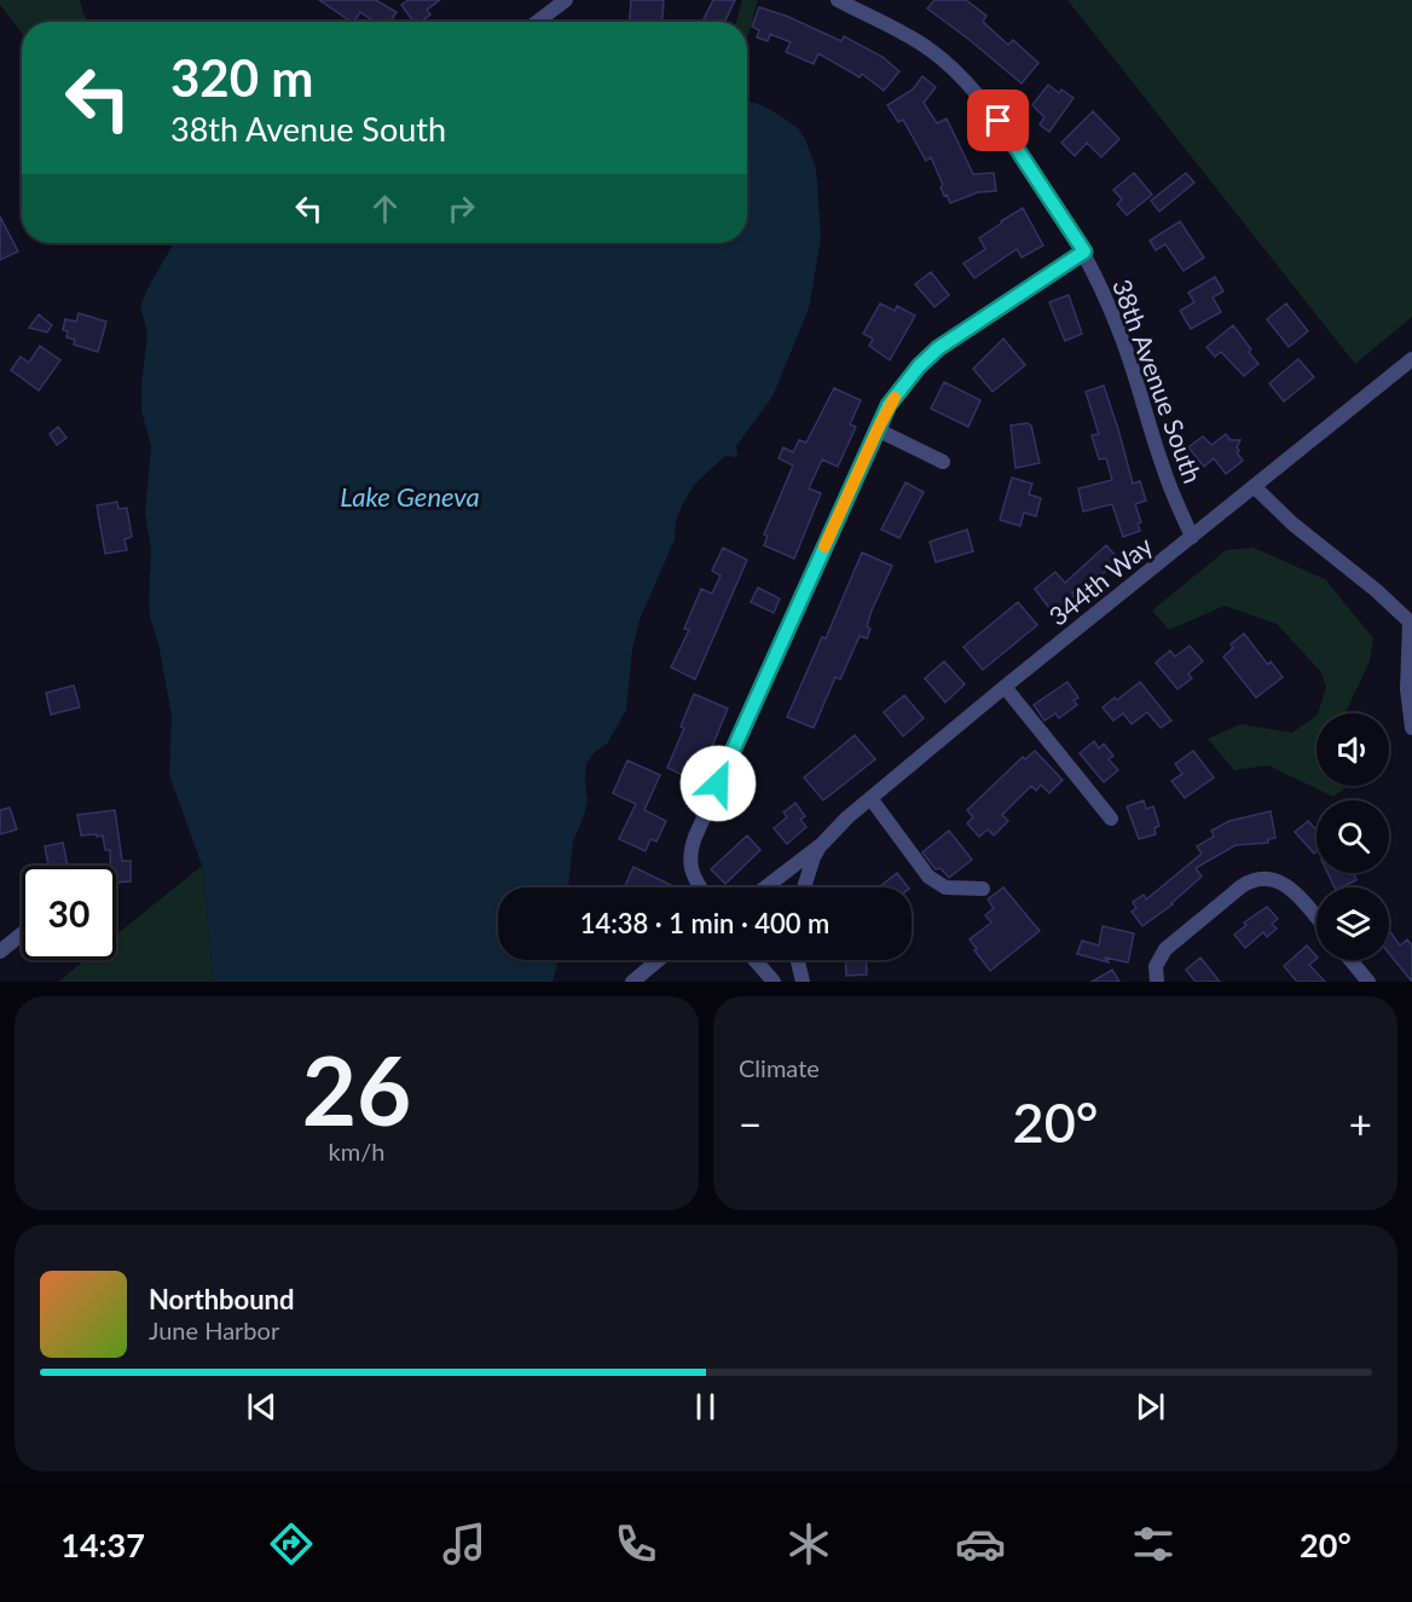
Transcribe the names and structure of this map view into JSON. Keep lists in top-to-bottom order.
{
  "streets": {
    "street": ["38th Avenue South", "344th Way"]
  },
  "crossings": [
    ["38th Avenue South", "344th Way"]
  ],
  "water": ["Lake Geneva"],
  "page": {
    "turn": ["320 m", "38th Avenue South"],
    "limit": "30",
    "trip": "14:38 · 1 min · 400 m",
    "tile": [
      ["26", "km/h"],
      "Climate"
    ],
    "heat": ["−", "20°", "+"],
    "song": ["Northbound", "June Harbor"],
    "tabs": ["14:37", "20°"]
  }
}
